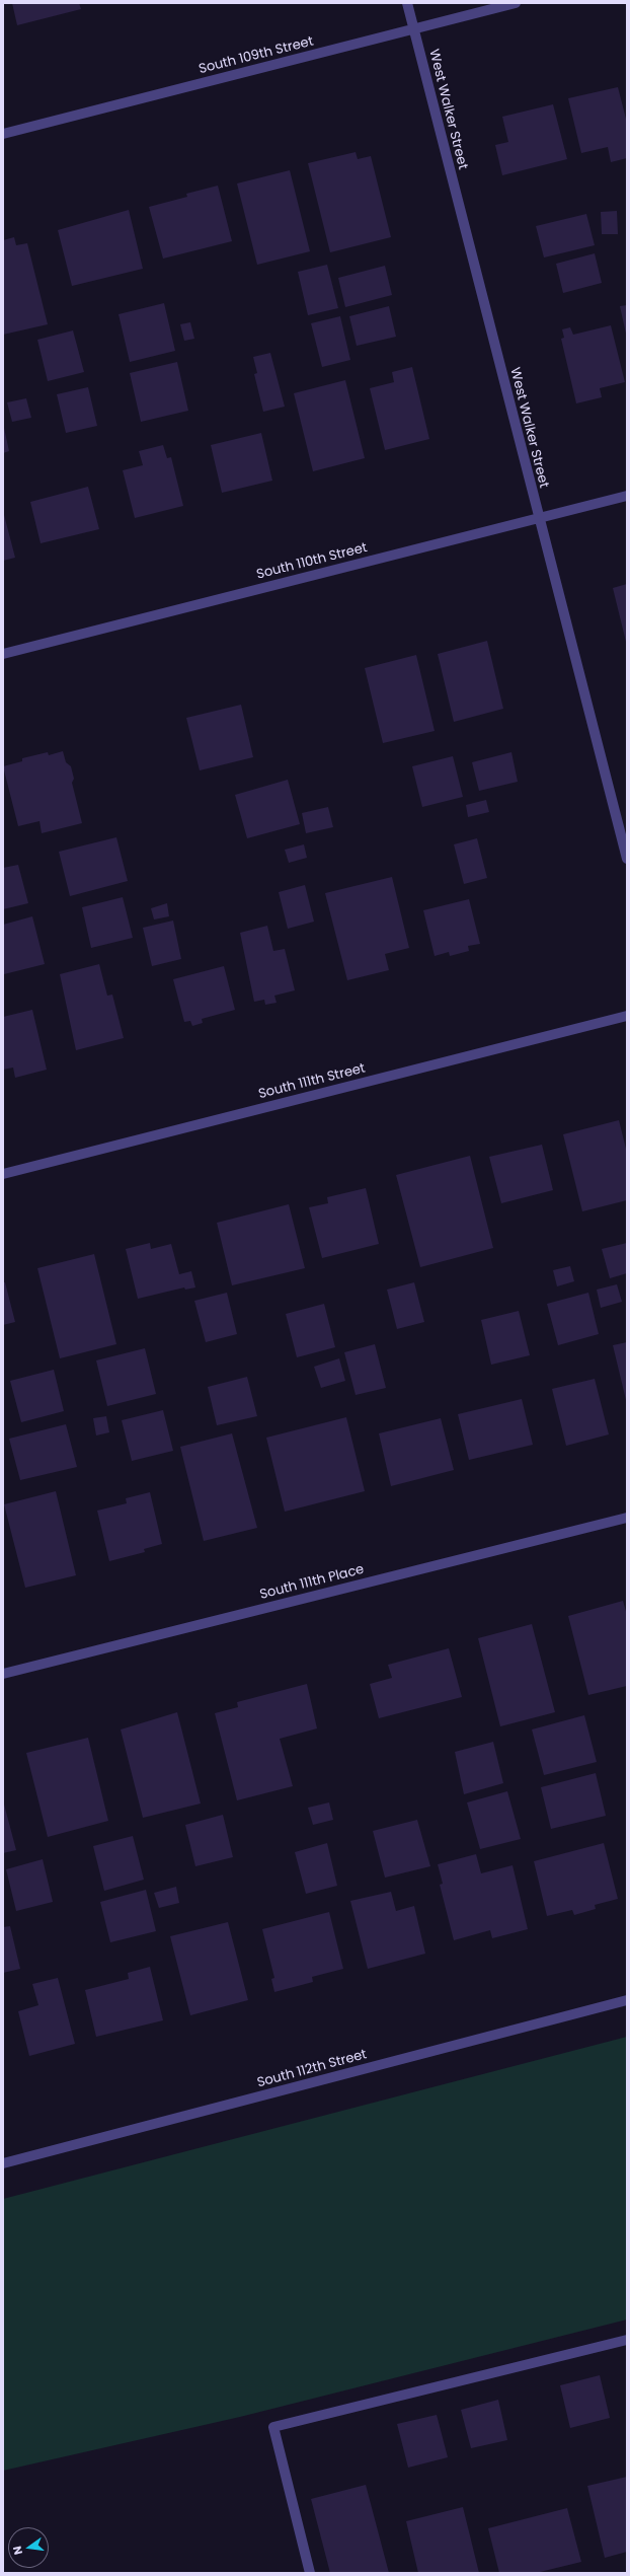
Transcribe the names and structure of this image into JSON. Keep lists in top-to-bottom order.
{
  "streets": {
    "street": [
      "South 109th Street",
      "West Walker Street",
      "South 110th Street",
      "South 111th Street",
      "South 111th Place",
      "South 112th Street"
    ]
  },
  "crossings": [
    ["South 109th Street", "West Walker Street"],
    ["West Walker Street", "South 110th Street"]
  ],
  "north": "left"
}
